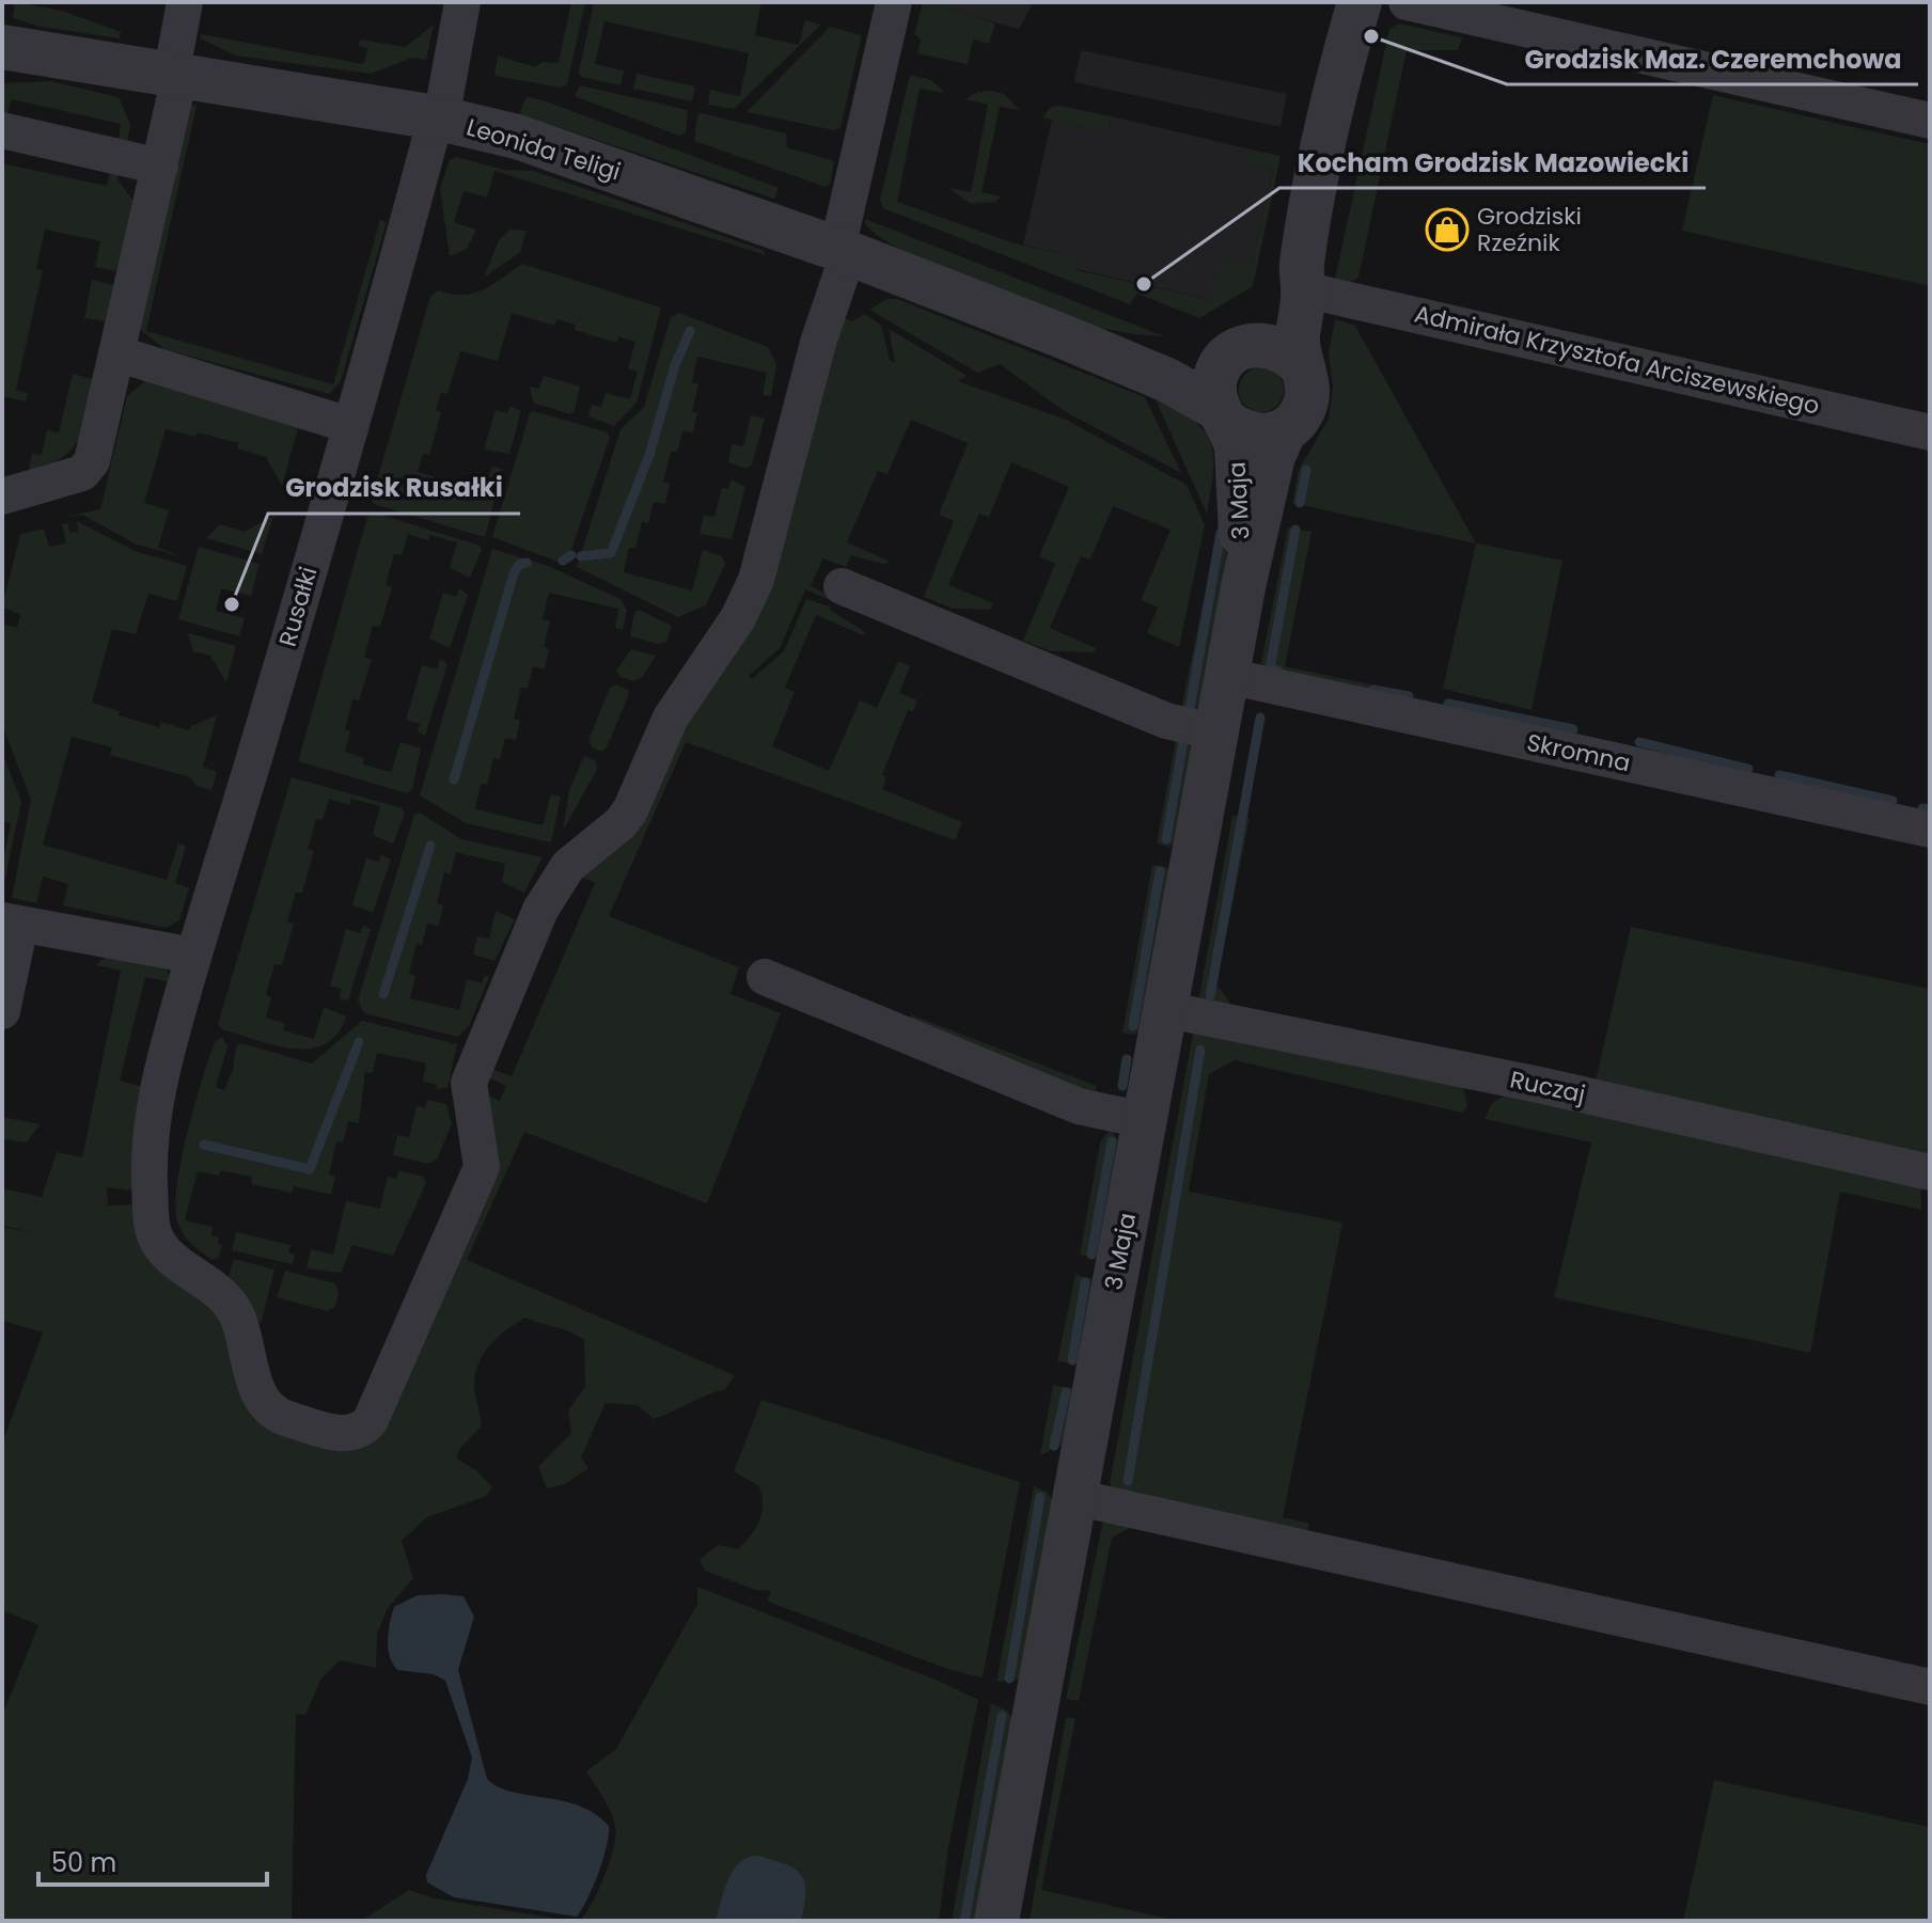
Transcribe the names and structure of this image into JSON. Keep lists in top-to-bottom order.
{
  "streets": {
    "street": [
      "Leonida Teligi",
      "Admirała Krzysztofa Arciszewskiego",
      "3 Maja",
      "Rusałki",
      "Skromna",
      "Ruczaj"
    ]
  },
  "crossings": [
    ["Leonida Teligi", "3 Maja"],
    ["Leonida Teligi", "Rusałki"],
    ["Admirała Krzysztofa Arciszewskiego", "3 Maja"],
    ["3 Maja", "Skromna"],
    ["3 Maja", "Ruczaj"]
  ],
  "places": {
    "other": ["Grodzisk Maz. Czeremchowa", "Kocham Grodzisk Mazowiecki", "Grodzisk Rusałki"],
    "shop": ["Grodziski Rzeźnik"]
  },
  "scale_bar": "50 m"
}
